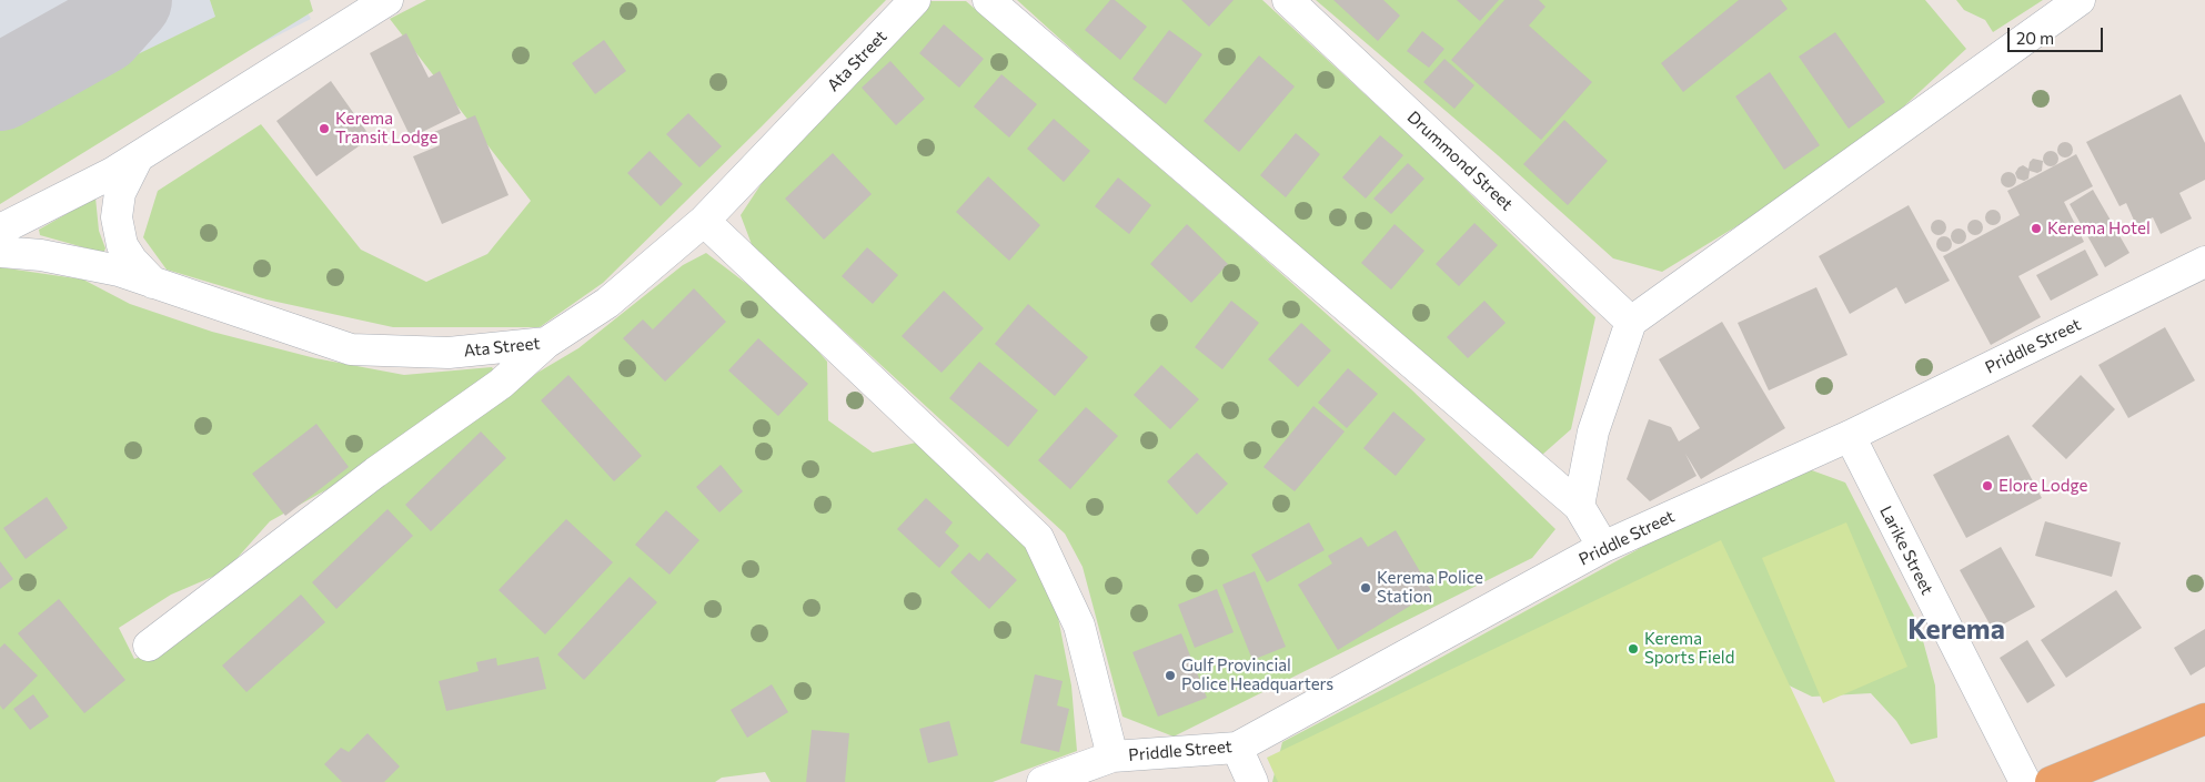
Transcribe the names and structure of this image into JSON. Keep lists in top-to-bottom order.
{
  "streets": {
    "street": [
      "Ata Street",
      "Drummond Street",
      "Priddle Street",
      "Larike Street"
    ]
  },
  "crossings": [
    ["Priddle Street", "Larike Street"]
  ],
  "districts": ["Kerema"],
  "places": [
    "Kerema Transit Lodge",
    "Kerema Hotel",
    "Elore Lodge",
    "Kerema Police Station",
    "Kerema Sports Field",
    "Gulf Provincial Police Headquarters"
  ],
  "scale_bar": "20 m"
}
